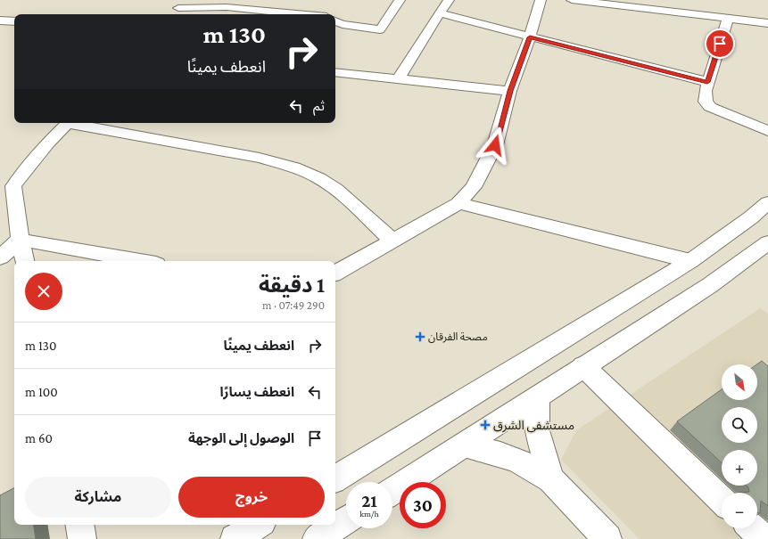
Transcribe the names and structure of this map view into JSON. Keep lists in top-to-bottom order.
{
  "places": {
    "health": ["مصحة الفرقان", "مستشفى الشرق"]
  },
  "north": "bottom right",
  "page": {
    "turn": ["130 m", "انعطف يمينًا"],
    "then": "ثم",
    "heading": ["1 دقيقة", "290 m · 07:49"],
    "list": [
      {
        "name": "انعطف يمينًا",
        "value": "130 m"
      },
      {
        "name": "انعطف يسارًا",
        "value": "100 m"
      },
      {
        "name": "الوصول إلى الوجهة",
        "value": "60 m"
      }
    ],
    "map_buttons": ["+", "−"],
    "buttons": ["خروج", "مشاركة"],
    "speed": "21 km/h",
    "limit": "30"
  }
}
